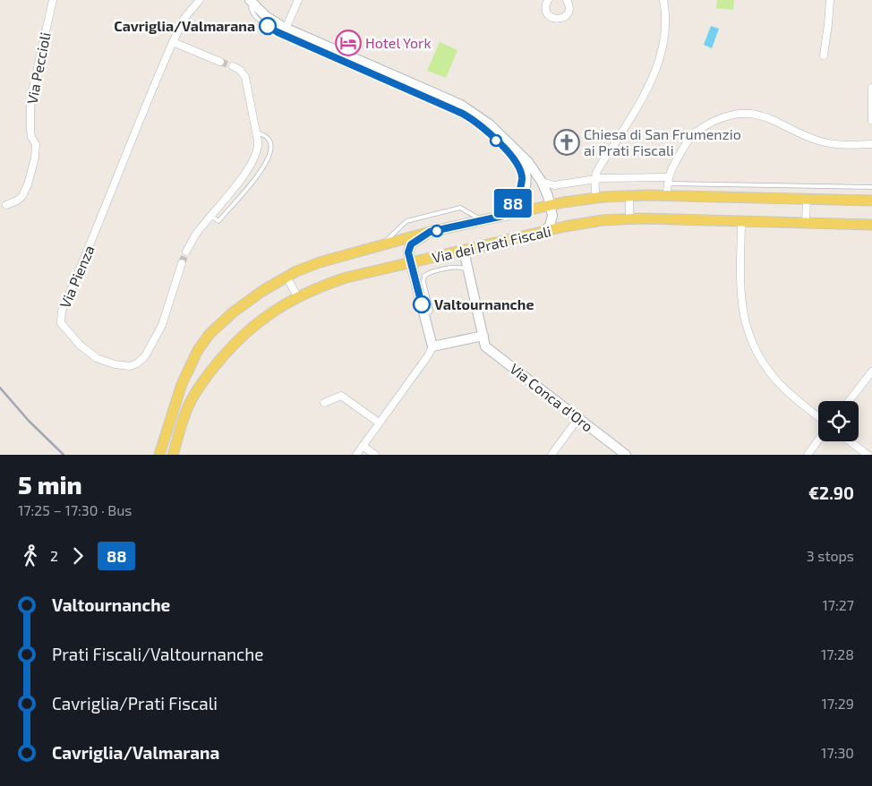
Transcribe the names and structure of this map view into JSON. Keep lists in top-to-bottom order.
{
  "streets": {
    "main road": ["Via dei Prati Fiscali"],
    "street": ["Via Peccioli", "Via Pienza", "Via Conca d'Oro"]
  },
  "crossings": [
    ["Via dei Prati Fiscali", "Via Conca d'Oro"]
  ],
  "places": {
    "other": ["Cavriglia/Valmarana", "Valtournanche"],
    "hotel": ["Hotel York"],
    "church": ["Chiesa di San Frumenzio ai Prati Fiscali"]
  },
  "lines": ["bus line 88"],
  "page": {
    "on_map": "88",
    "heading": ["5 min", "17:25 – 17:30 · Bus", "€2.90"],
    "legs": ["2", "88", "3 stops"],
    "list": [
      {
        "name": "Valtournanche",
        "value": "17:27"
      },
      {
        "name": "Prati Fiscali/Valtournanche",
        "value": "17:28"
      },
      {
        "name": "Cavriglia/Prati Fiscali",
        "value": "17:29"
      },
      {
        "name": "Cavriglia/Valmarana",
        "value": "17:30"
      }
    ]
  }
}
